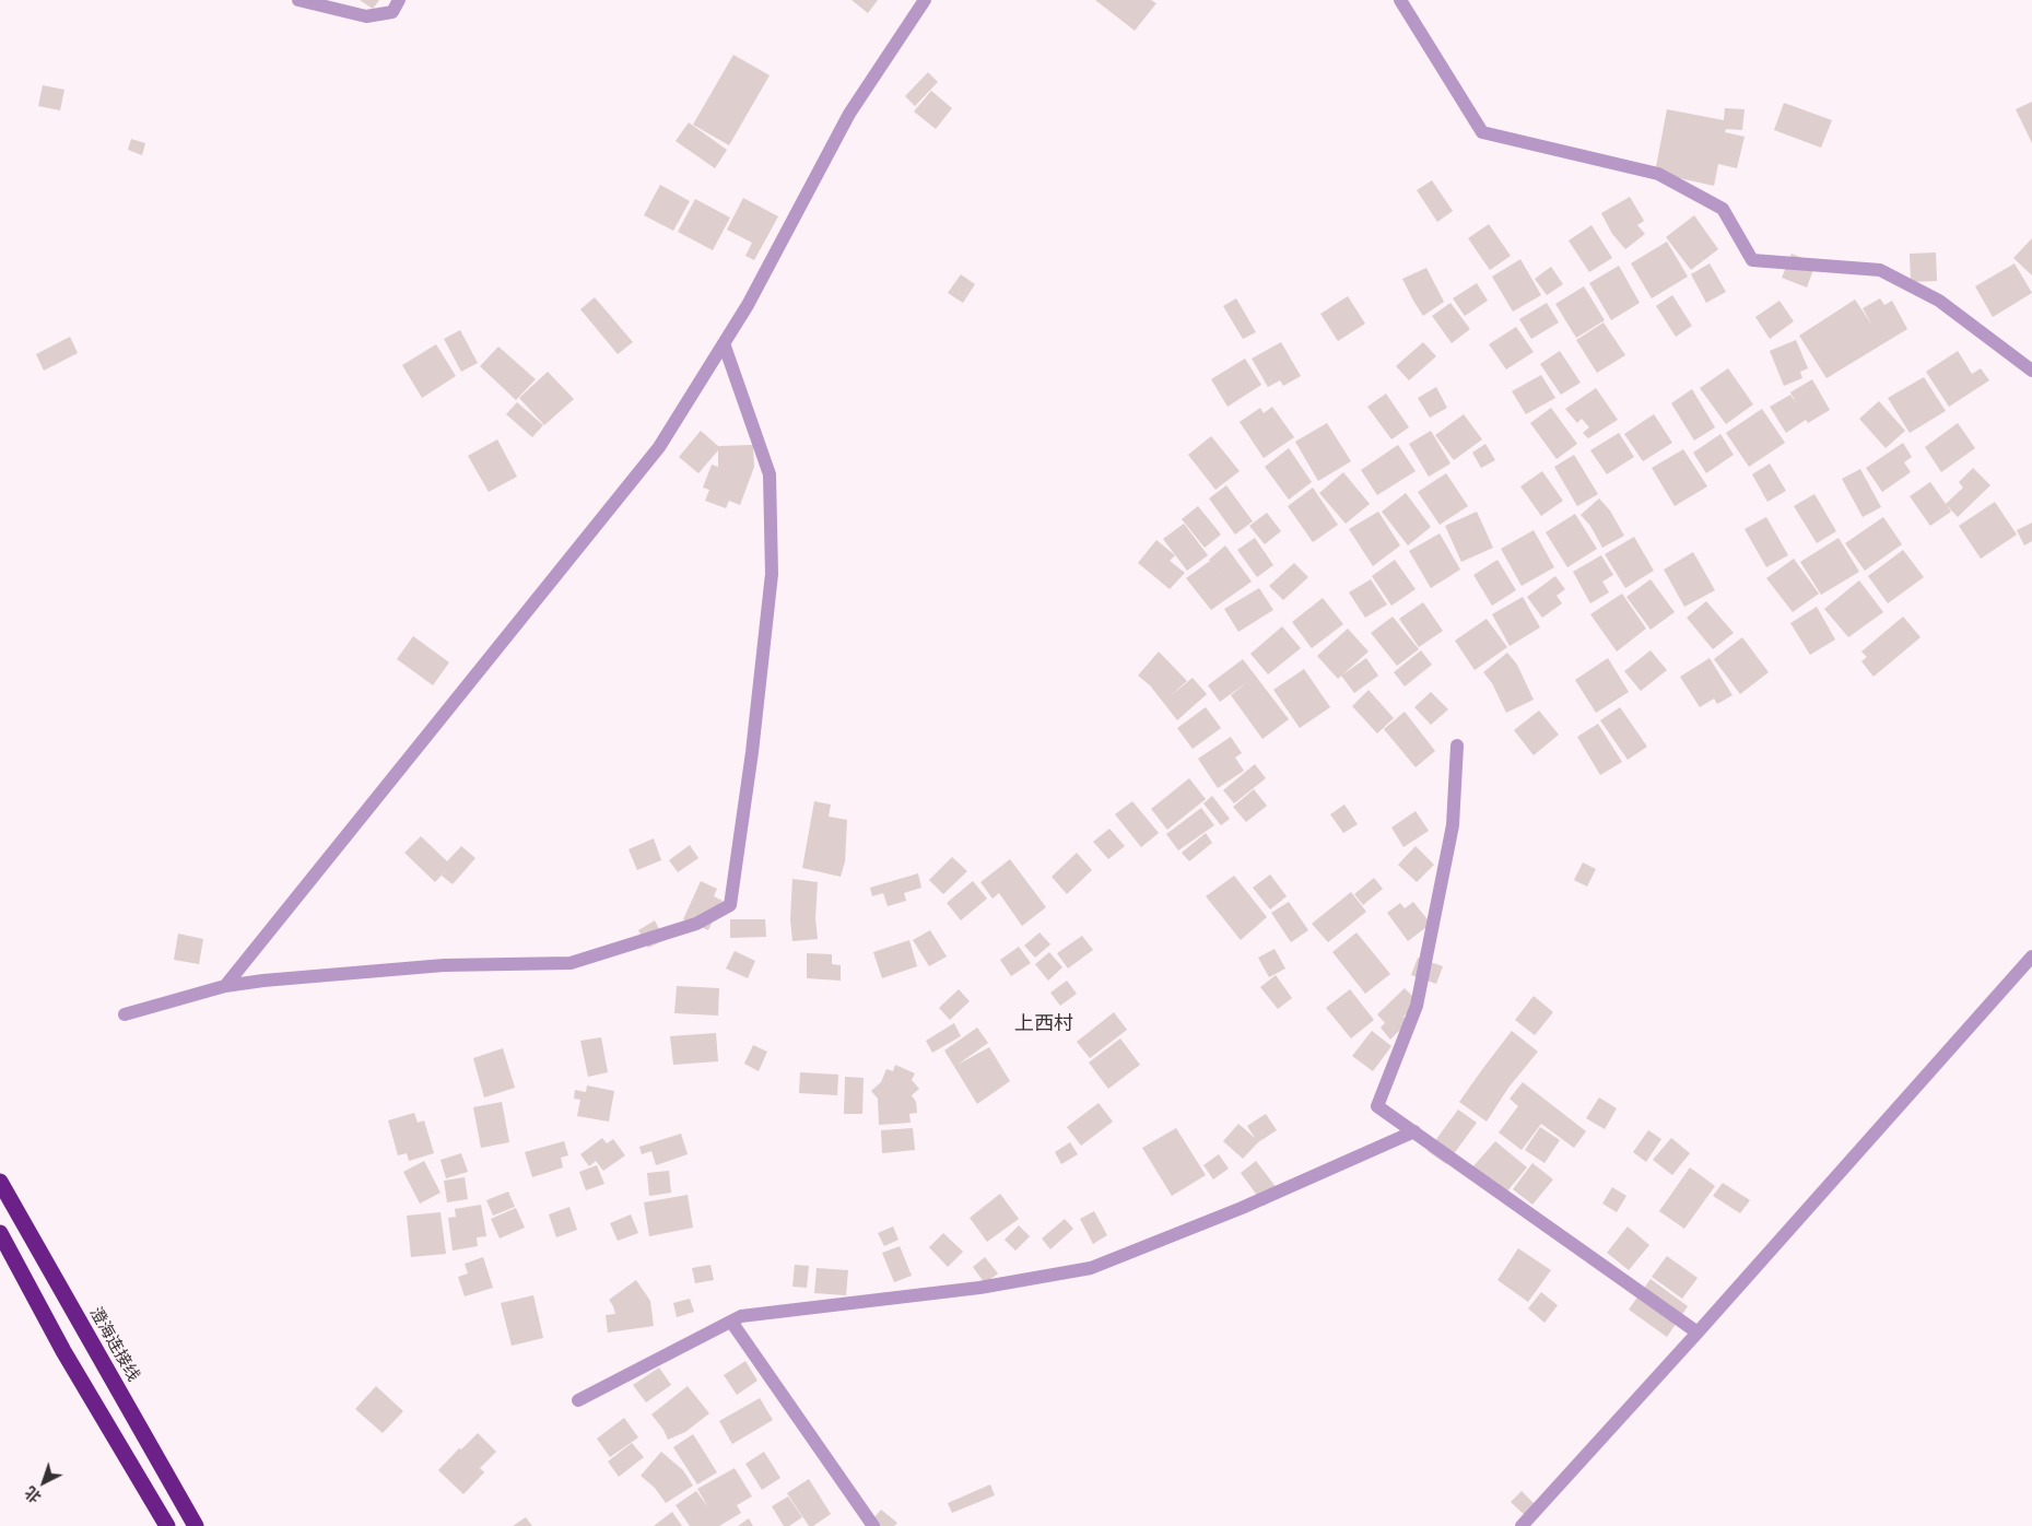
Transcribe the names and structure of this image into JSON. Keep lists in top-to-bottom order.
{
  "streets": {
    "highway": ["澄海连接线"]
  },
  "districts": ["上西村"],
  "north": "bottom left"
}
